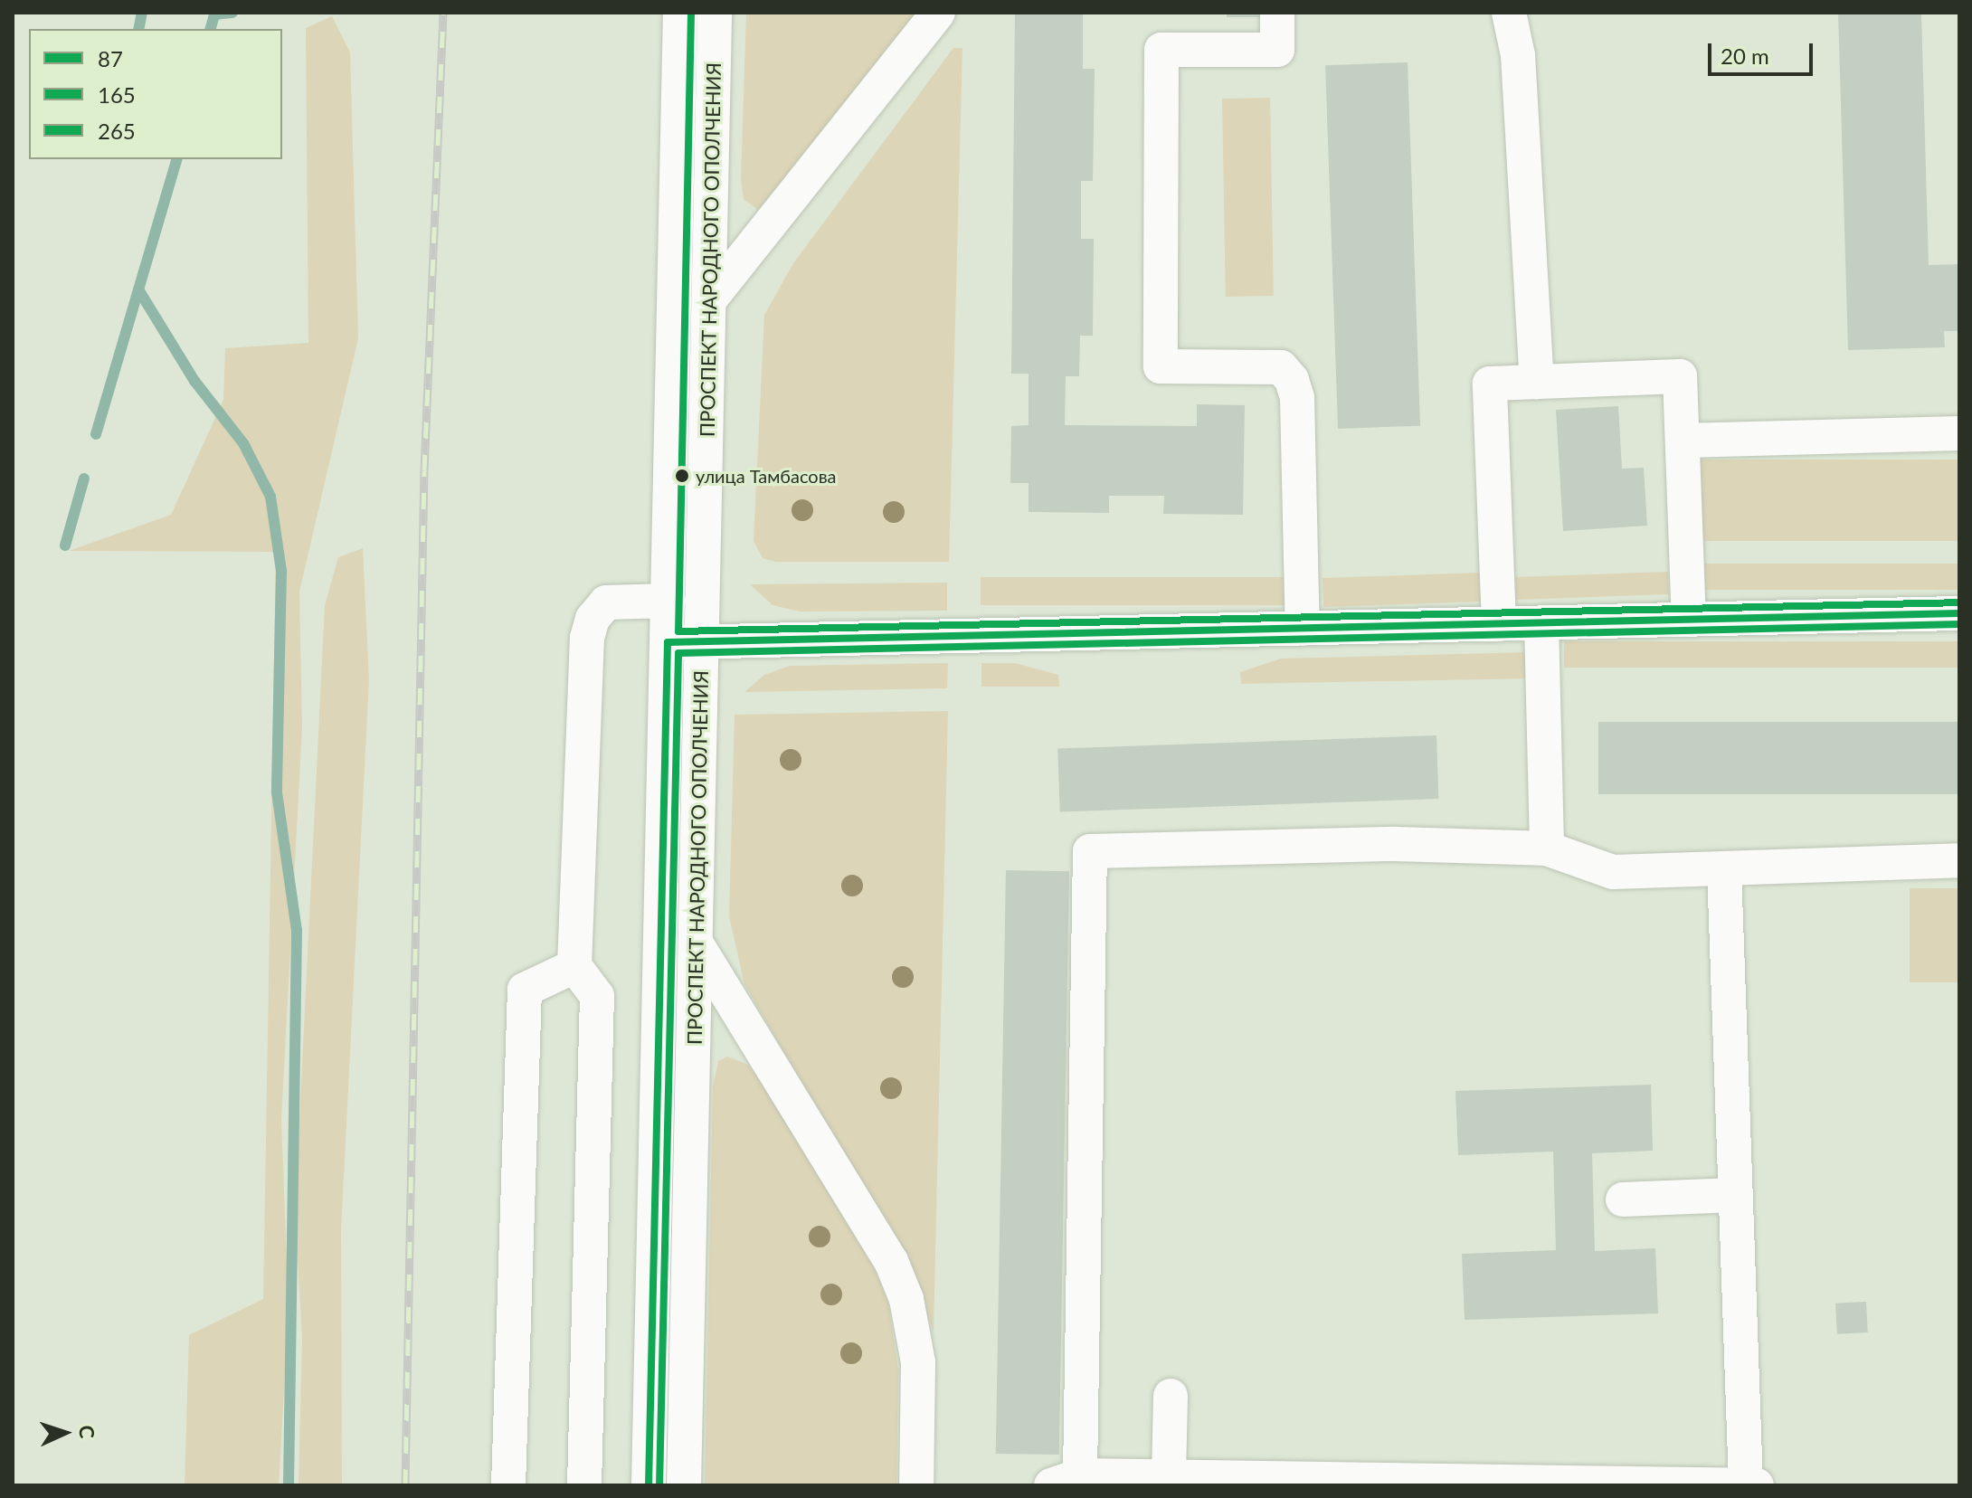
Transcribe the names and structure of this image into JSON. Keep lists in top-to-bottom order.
{
  "streets": {
    "street": ["ПРОСПЕКТ НАРОДНОГО ОПОЛЧЕНИЯ"]
  },
  "places": ["улица Тамбасова"],
  "lines": ["transit line 265", "transit line 87", "transit line 165"],
  "legend": ["87", "165", "265"],
  "scale_bar": "20 m",
  "north": "right"
}
